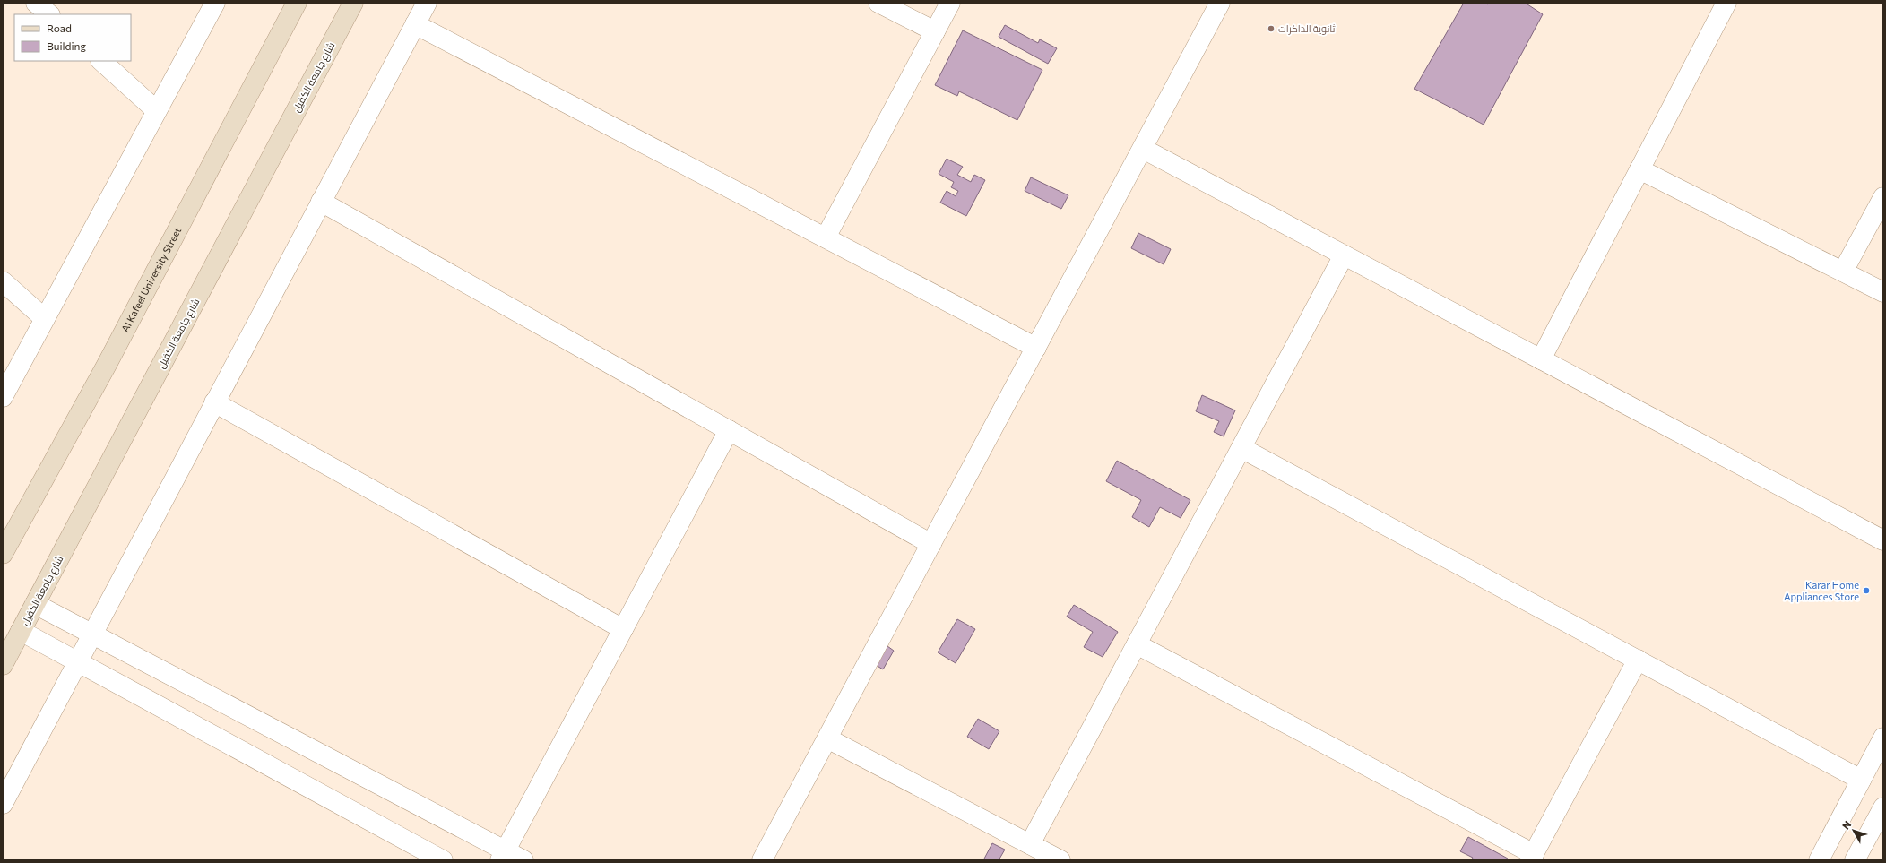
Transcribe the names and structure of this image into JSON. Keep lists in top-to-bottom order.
{
  "streets": {
    "main road": ["شارع جامعة الكفيل", "Al Kafeel University Street"]
  },
  "places": ["ثانوية الذاكرات", "Karar Home Appliances Store"],
  "legend": ["Road", "Building"],
  "north": "top left"
}
